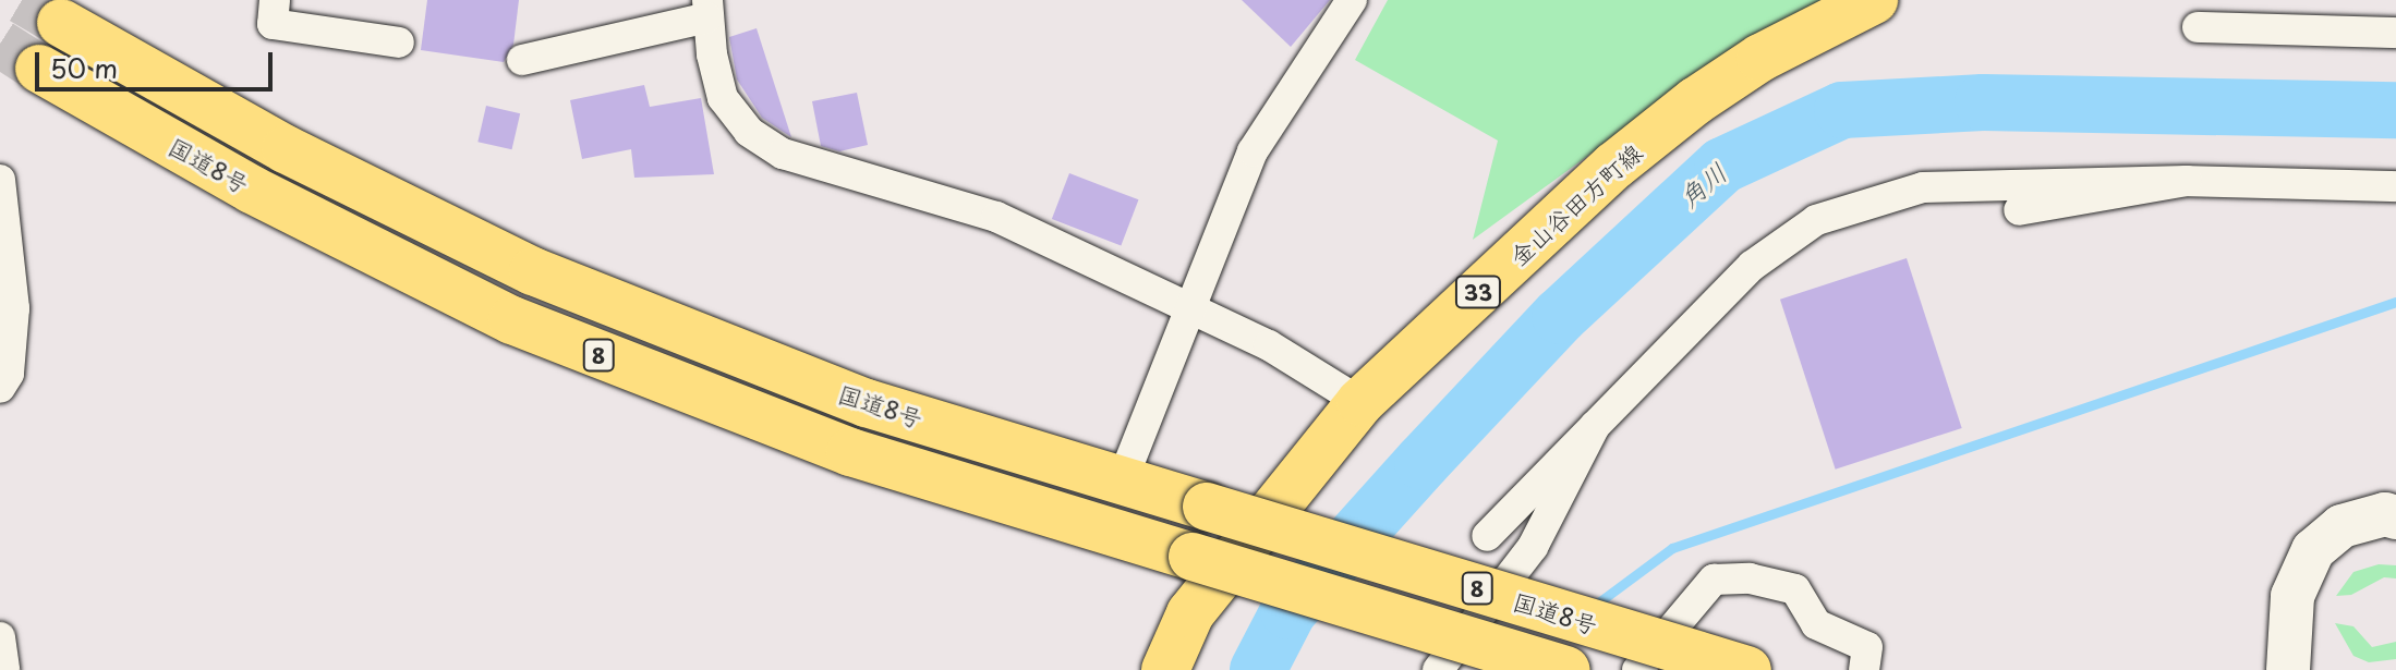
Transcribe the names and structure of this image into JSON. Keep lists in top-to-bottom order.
{
  "streets": {
    "main road": [
      "国道8号",
      "金山谷田方町線",
      "33",
      "8"
    ]
  },
  "water": ["角川"],
  "scale_bar": "50 m"
}
